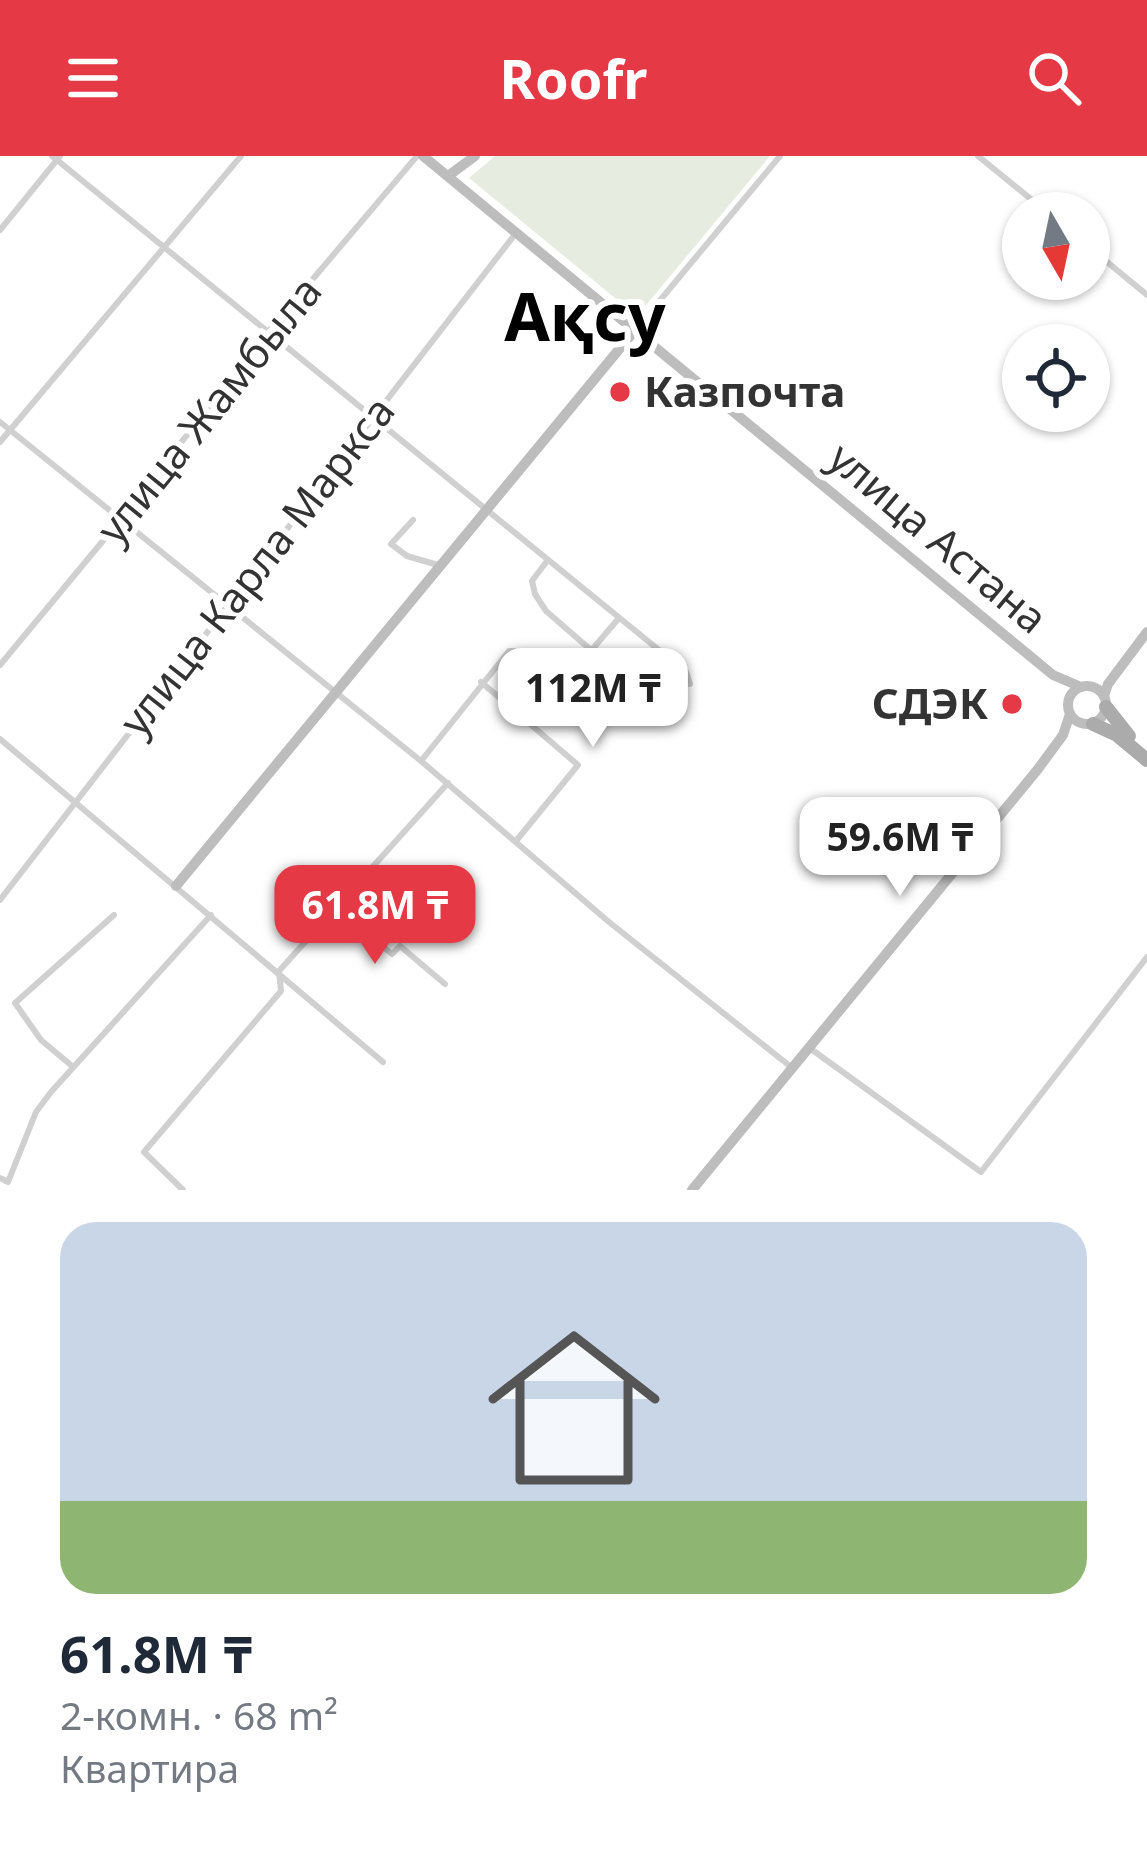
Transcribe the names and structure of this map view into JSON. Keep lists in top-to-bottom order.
{
  "streets": {
    "street": ["улица Жамбыла", "улица Астана", "улица Карла Маркса"]
  },
  "crossings": [
    ["улица Жамбыла", "улица Астана"],
    ["улица Астана", "улица Карла Маркса"]
  ],
  "districts": ["Ақсу"],
  "places": ["Казпочта", "СДЭК"],
  "north": "bottom",
  "page": {
    "header": "Roofr",
    "price": ["112M ₸", "59.6M ₸", "61.8M ₸"],
    "list": [
      {
        "name": "61.8M ₸",
        "note": "2-комн. · 68 m² · Квартира"
      }
    ]
  }
}
